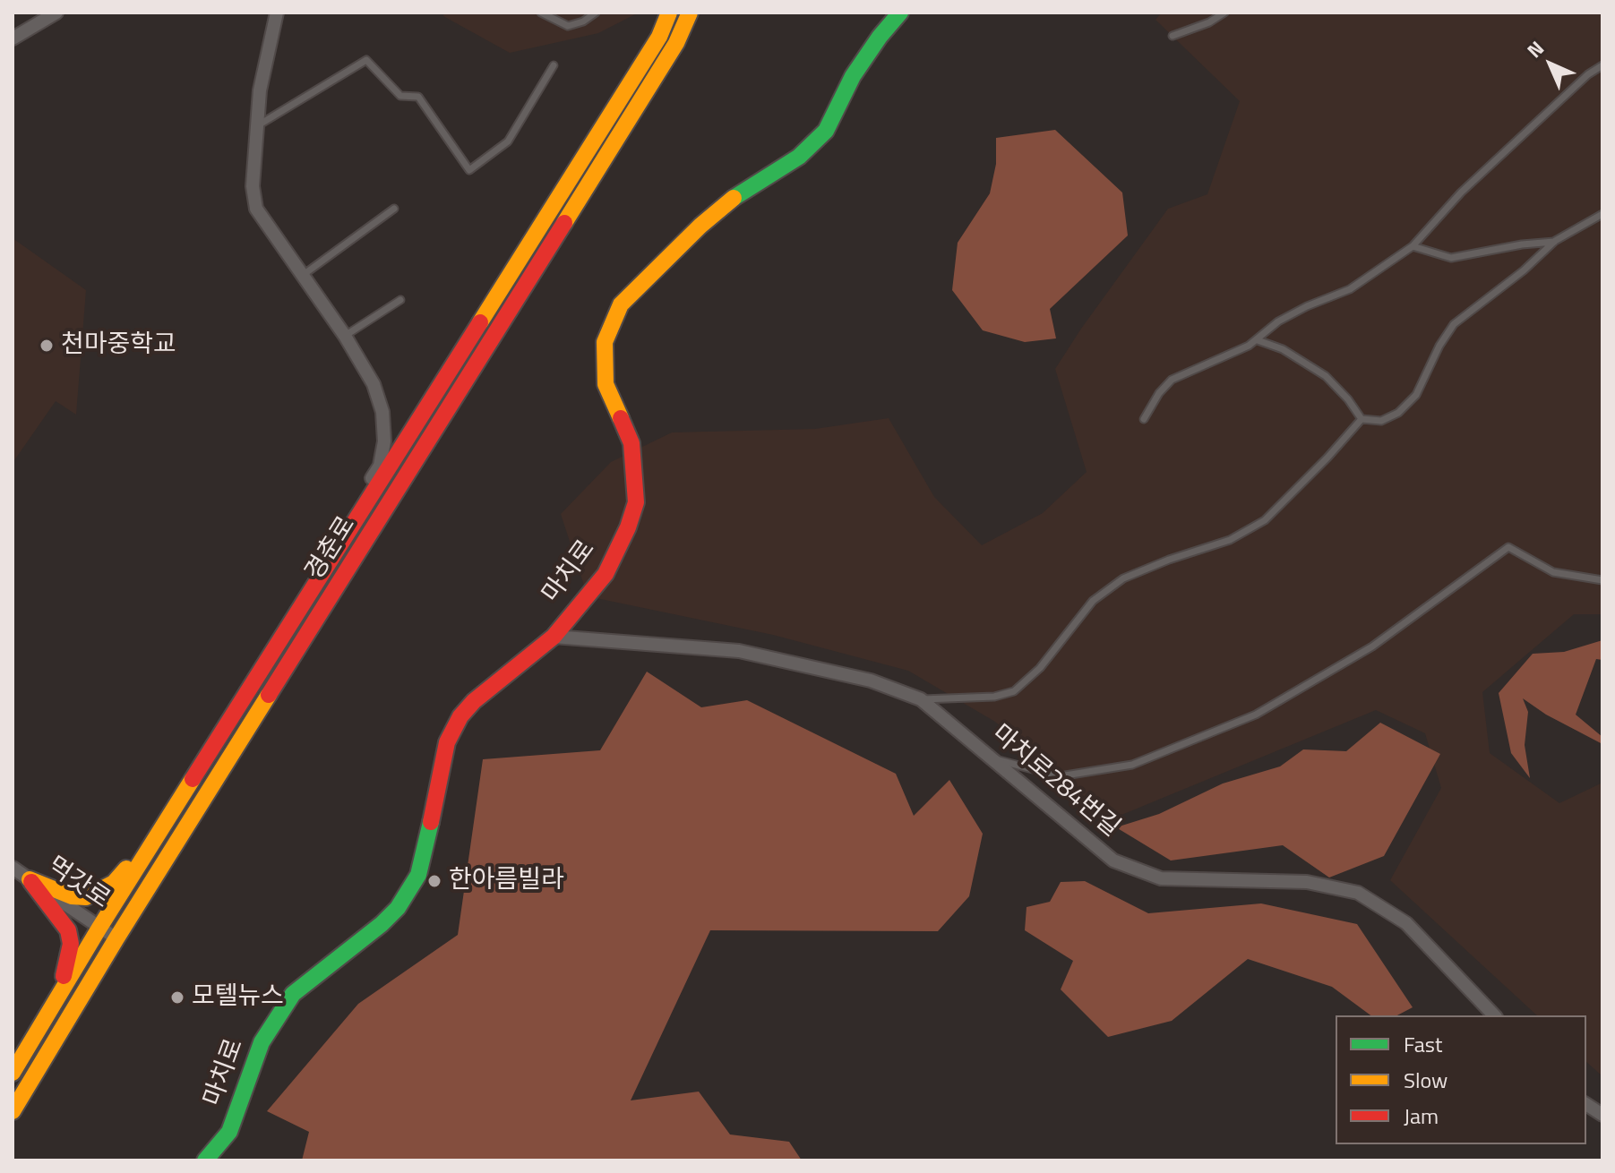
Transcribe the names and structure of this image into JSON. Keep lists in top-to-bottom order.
{
  "streets": {
    "street": [
      "경춘로",
      "마치로",
      "마치로284번길",
      "먹갓로"
    ]
  },
  "crossings": [
    ["경춘로", "먹갓로"],
    ["마치로", "마치로284번길"]
  ],
  "places": ["천마중학교", "한아름빌라", "모텔뉴스"],
  "legend": ["Fast", "Slow", "Jam"],
  "north": "top left"
}
